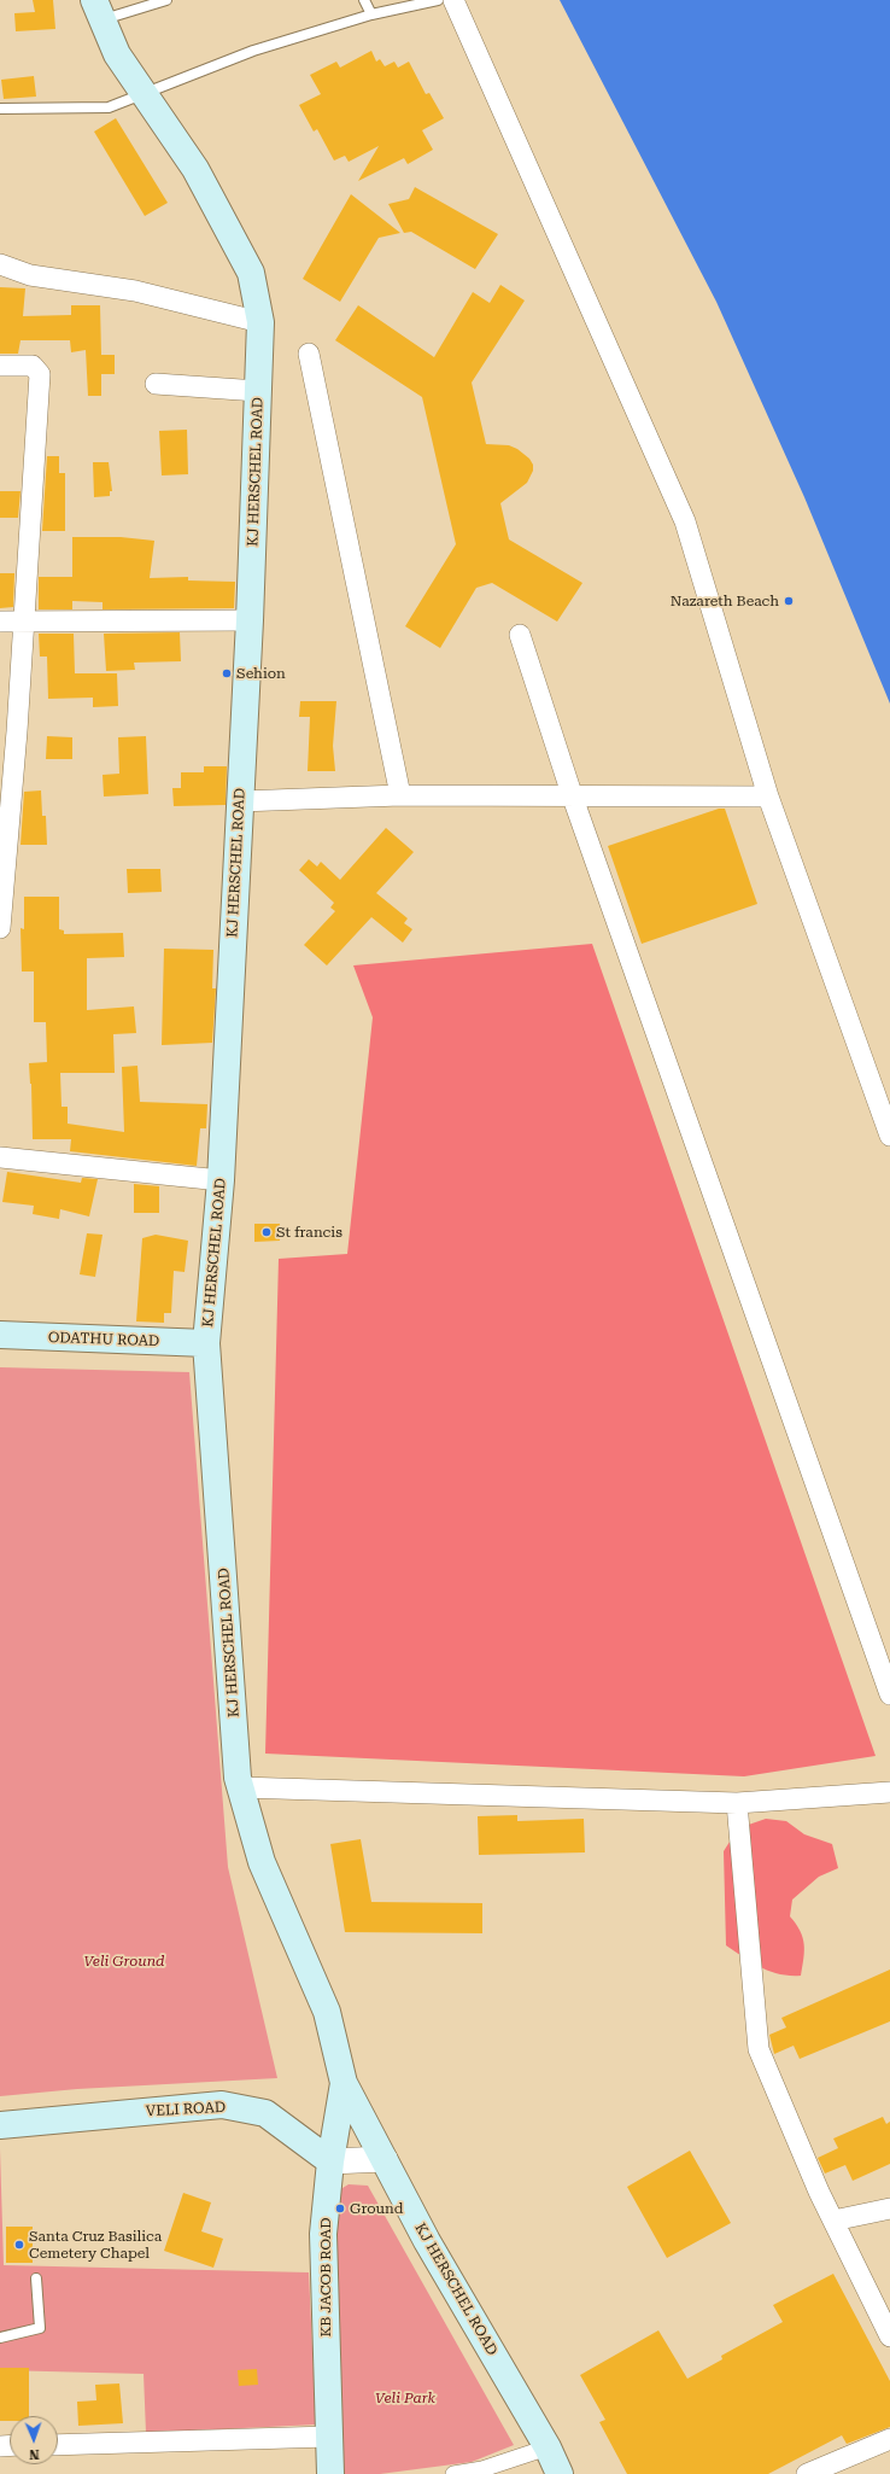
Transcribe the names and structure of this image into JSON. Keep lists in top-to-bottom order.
{
  "streets": {
    "main road": [
      "KJ HERSCHEL ROAD",
      "ODATHU ROAD",
      "VELI ROAD",
      "KB JACOB ROAD"
    ]
  },
  "crossings": [
    ["KJ HERSCHEL ROAD", "ODATHU ROAD"],
    ["KJ HERSCHEL ROAD", "KB JACOB ROAD"],
    ["VELI ROAD", "KB JACOB ROAD"]
  ],
  "parks": ["Veli Ground", "Veli Park"],
  "places": [
    "Nazareth Beach",
    "Sehion",
    "St francis",
    "Ground",
    "Santa Cruz Basilica Cemetery Chapel"
  ],
  "north": "bottom"
}
